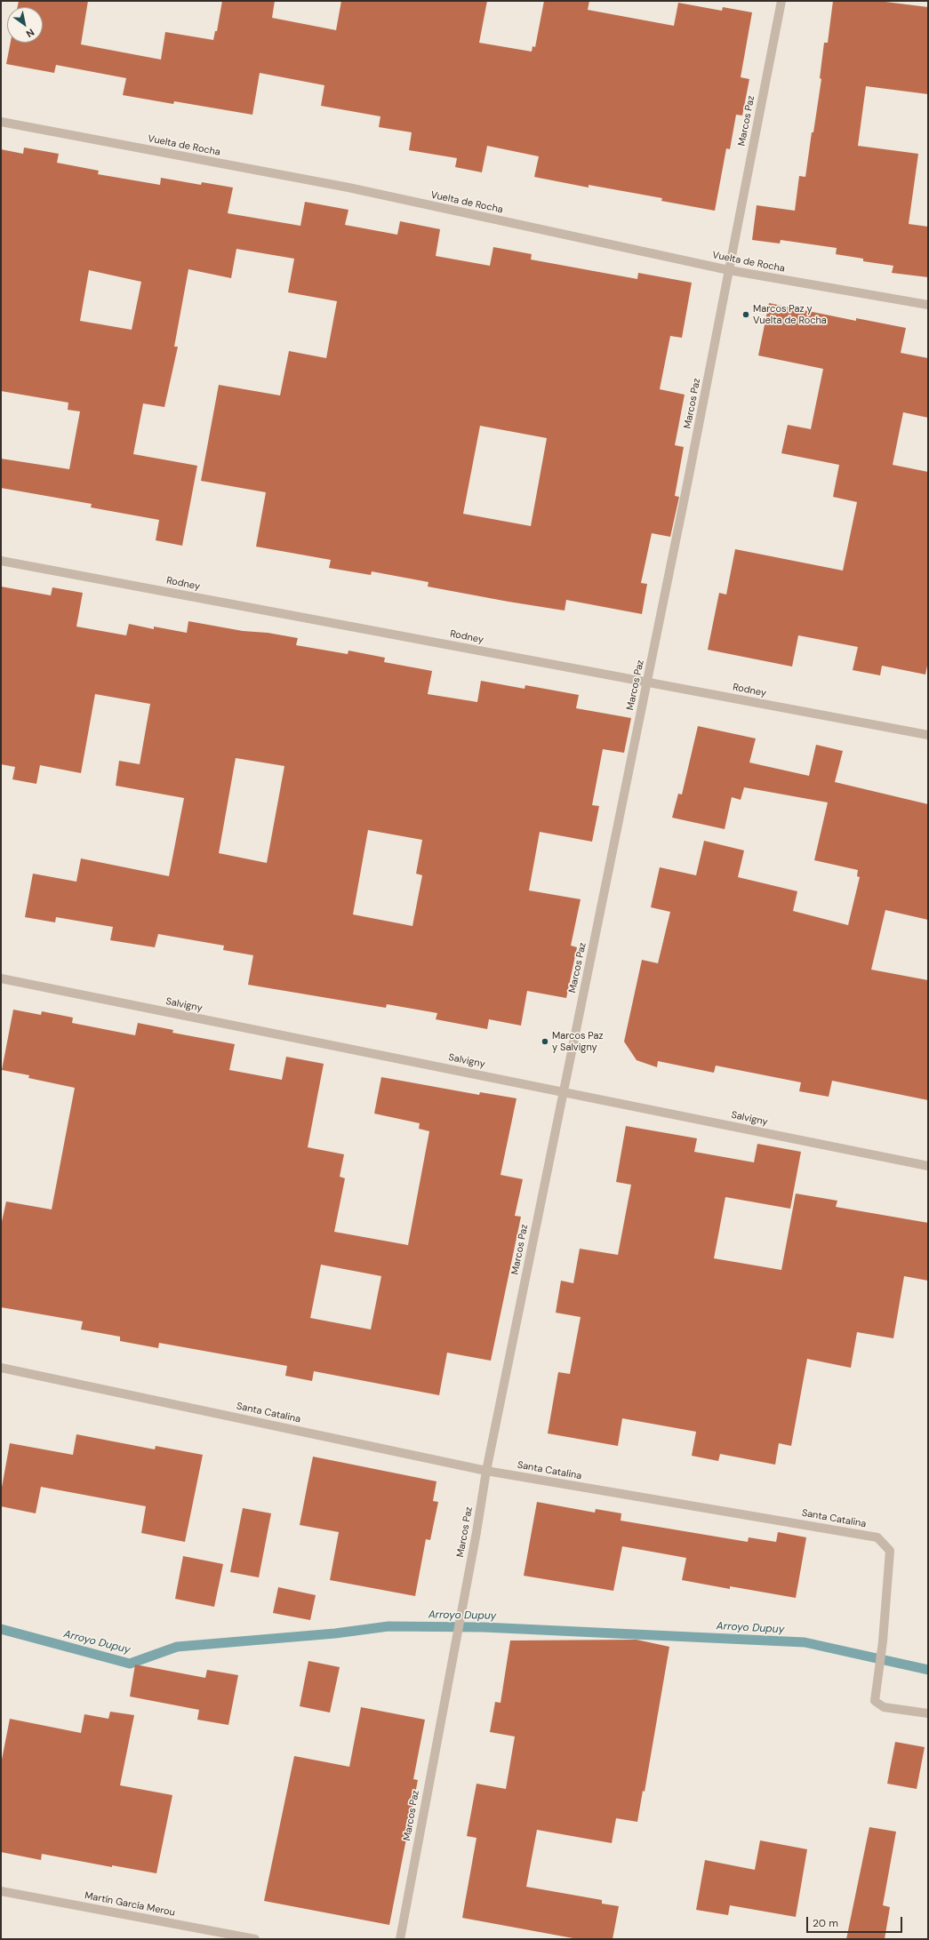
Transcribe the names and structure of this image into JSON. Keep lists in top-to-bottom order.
{
  "streets": {
    "street": [
      "Marcos Paz",
      "Vuelta de Rocha",
      "Rodney",
      "Salvigny",
      "Santa Catalina",
      "Martín García Merou"
    ]
  },
  "crossings": [
    ["Marcos Paz", "Vuelta de Rocha"],
    ["Marcos Paz", "Rodney"],
    ["Marcos Paz", "Salvigny"],
    ["Marcos Paz", "Santa Catalina"]
  ],
  "water": ["Arroyo Dupuy"],
  "places": ["Marcos Paz y Vuelta de Rocha", "Marcos Paz y Salvigny"],
  "scale_bar": "20 m",
  "north": "bottom right"
}
